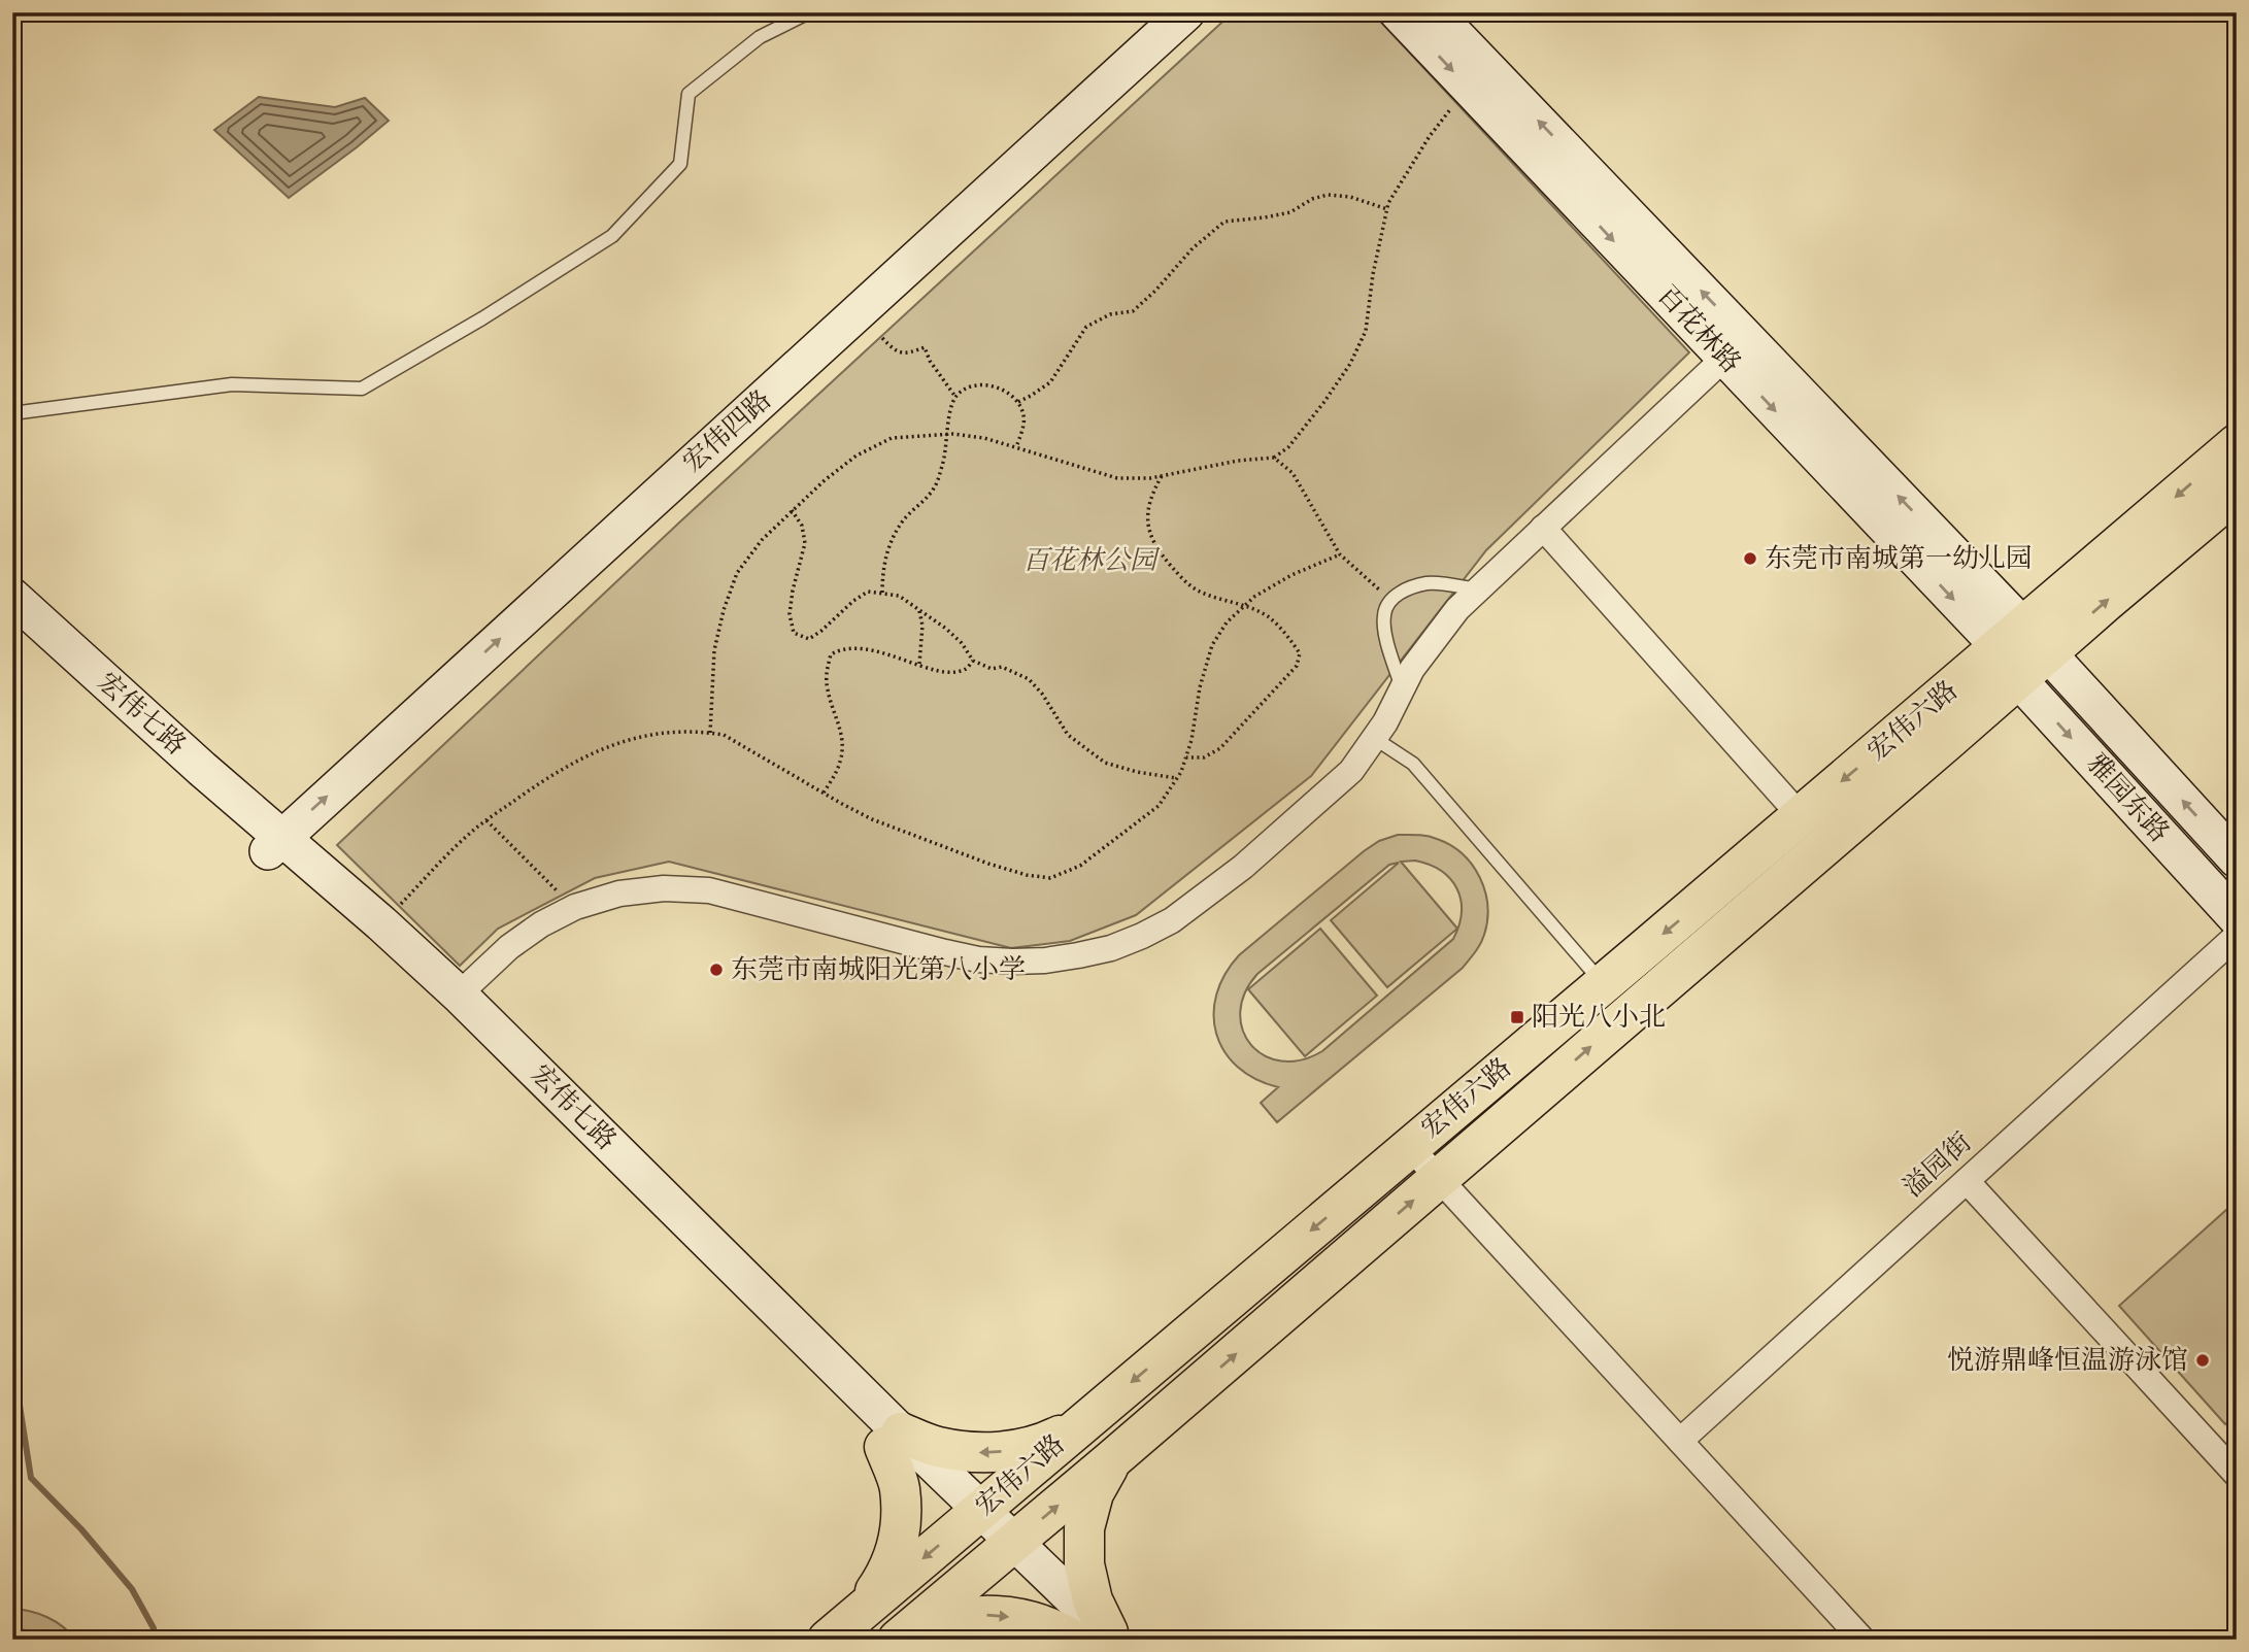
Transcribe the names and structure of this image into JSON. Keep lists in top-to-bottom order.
{
  "streets": {
    "main road": ["宏伟六路"],
    "street": [
      "百花林路",
      "宏伟四路",
      "宏伟七路",
      "雅园东路",
      "溢园街"
    ]
  },
  "crossings": [
    ["百花林路", "宏伟六路"],
    ["百花林路", "雅园东路"],
    ["宏伟四路", "宏伟七路"],
    ["宏伟七路", "宏伟六路"],
    ["宏伟六路", "雅园东路"]
  ],
  "parks": ["百花林公园"],
  "places": {
    "other": ["东莞市南城第一幼儿园", "东莞市南城阳光第八小学", "悦游鼎峰恒温游泳馆"],
    "transit": ["阳光八小北"]
  }
}
